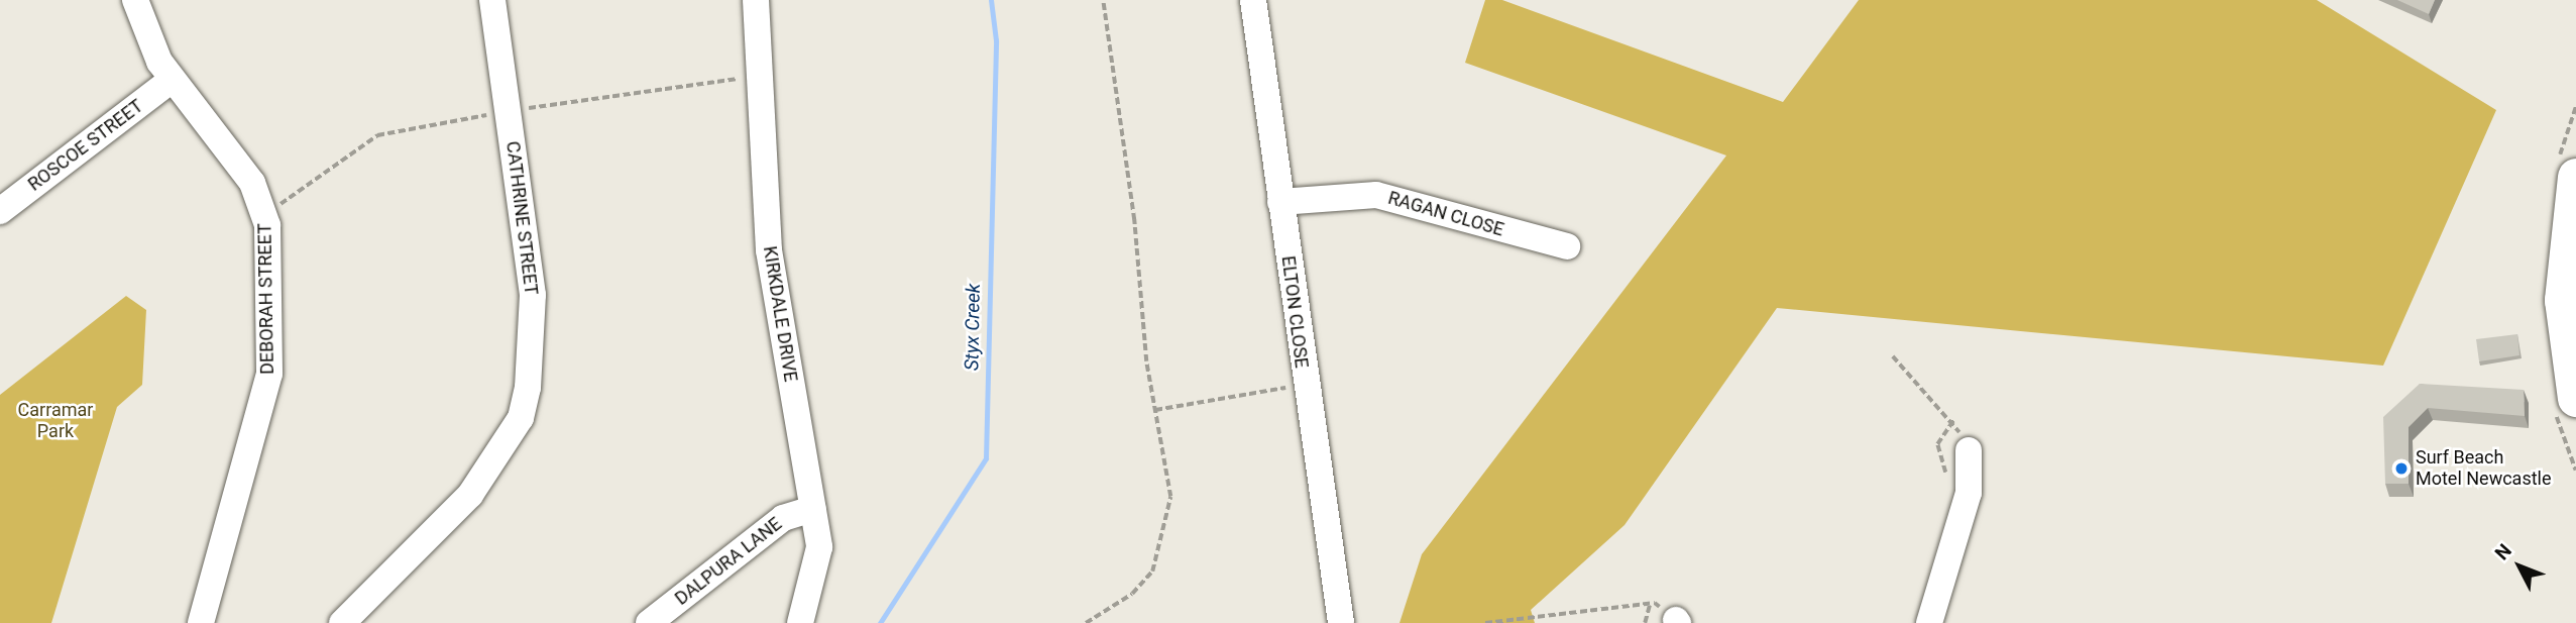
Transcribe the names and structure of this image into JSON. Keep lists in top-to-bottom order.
{
  "streets": {
    "street": [
      "ROSCOE STREET",
      "RAGAN CLOSE",
      "CATHRINE STREET",
      "DEBORAH STREET",
      "ELTON CLOSE",
      "KIRKDALE DRIVE",
      "DALPURA LANE"
    ]
  },
  "crossings": [
    ["ROSCOE STREET", "DEBORAH STREET"],
    ["RAGAN CLOSE", "ELTON CLOSE"],
    ["KIRKDALE DRIVE", "DALPURA LANE"]
  ],
  "water": ["Styx Creek"],
  "parks": ["Carramar Park"],
  "places": ["Surf Beach Motel Newcastle"],
  "north": "top left"
}
